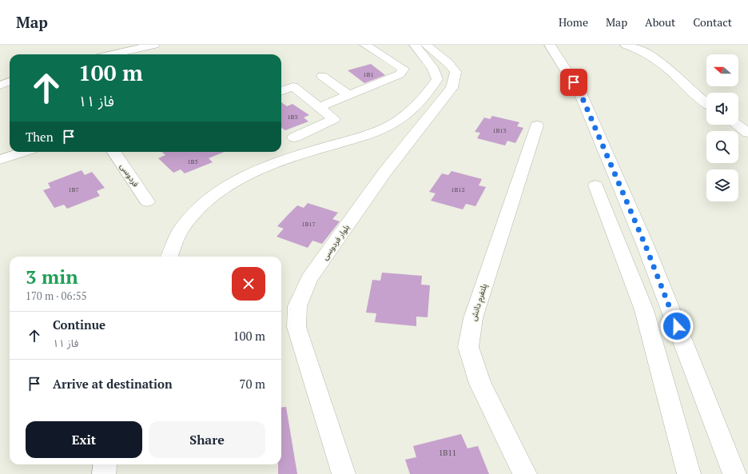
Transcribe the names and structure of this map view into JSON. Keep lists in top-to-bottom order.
{
  "streets": {
    "street": ["فردوسی", "بلوار فردوسی", "پلتفرم دانش"]
  },
  "house_numbers": [
    "1B1",
    "1B3",
    "1B13",
    "1B5",
    "1B7",
    "1B12",
    "1B17",
    "1B11"
  ],
  "north": "left",
  "page": {
    "header": "Map",
    "nav": [
      "Home",
      "Map",
      "About",
      "Contact"
    ],
    "turn": ["100 m", "فاز ۱۱"],
    "then": "Then",
    "heading": ["3 min", "170 m · 06:55"],
    "list": [
      {
        "name": "Continue",
        "note": "فاز ۱۱",
        "value": "100 m"
      },
      {
        "name": "Arrive at destination",
        "value": "70 m"
      }
    ],
    "buttons": ["Exit", "Share"]
  }
}
